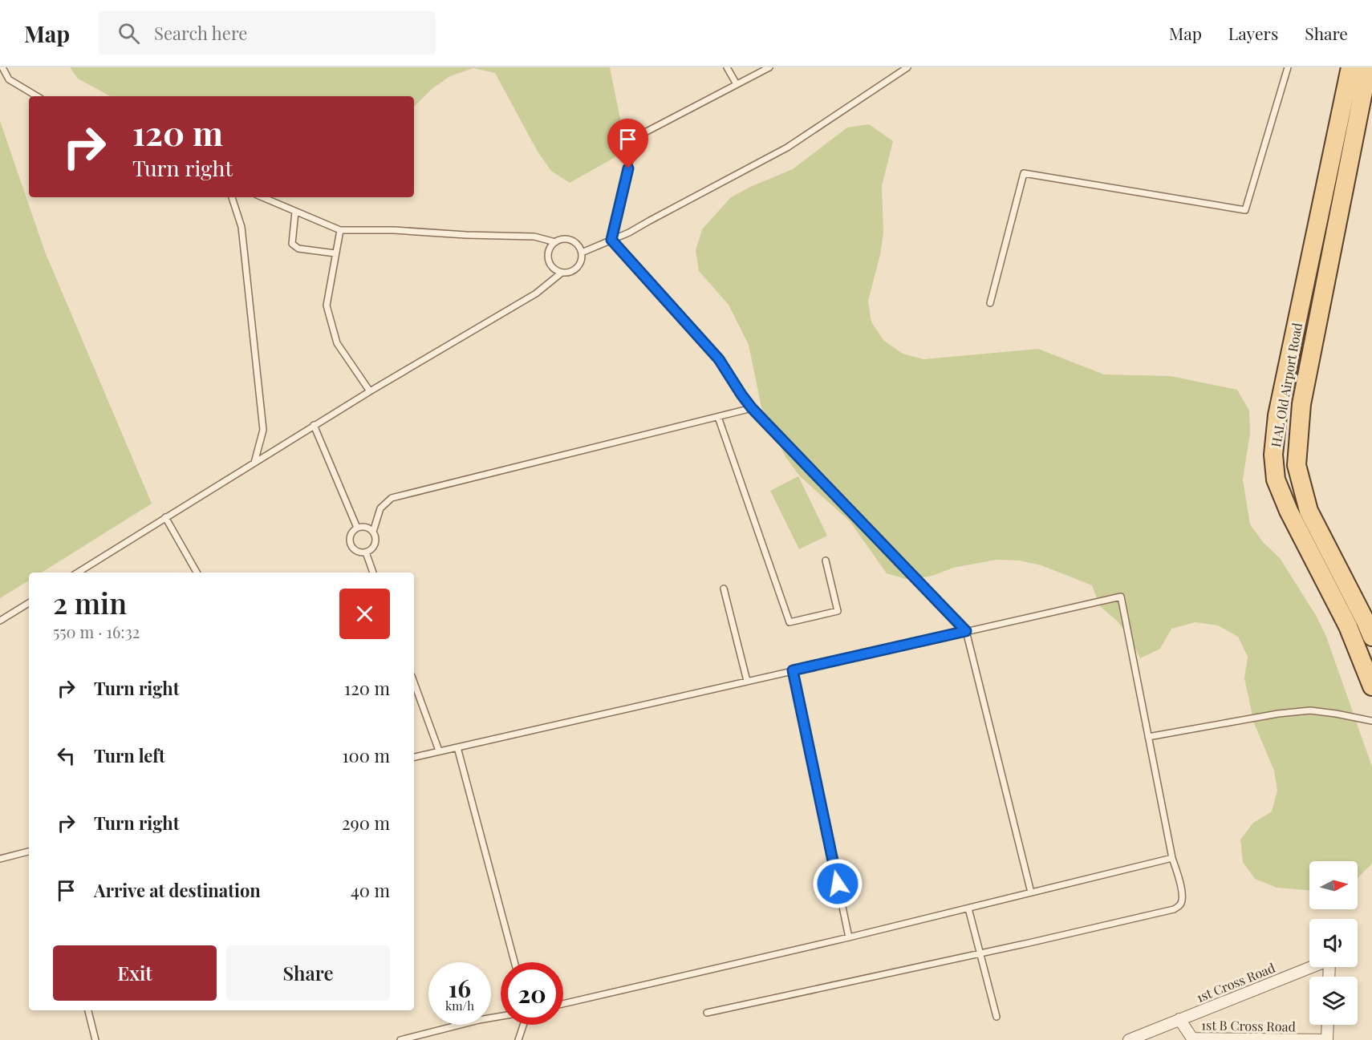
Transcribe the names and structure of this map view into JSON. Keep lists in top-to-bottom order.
{
  "streets": {
    "main road": ["HAL Old Airport Road"],
    "street": ["1st Cross Road", "1st B Cross Road"]
  },
  "crossings": [
    ["1st Cross Road", "1st B Cross Road"]
  ],
  "north": "right",
  "page": {
    "header": "Map",
    "search": "Search here",
    "nav": ["Map", "Layers", "Share"],
    "turn": ["120 m", "Turn right"],
    "heading": ["2 min", "550 m · 16:32"],
    "list": [
      {
        "name": "Turn right",
        "value": "120 m"
      },
      {
        "name": "Turn left",
        "value": "100 m"
      },
      {
        "name": "Turn right",
        "value": "290 m"
      },
      {
        "name": "Arrive at destination",
        "value": "40 m"
      }
    ],
    "buttons": ["Exit", "Share"],
    "speed": "16 km/h",
    "limit": "20"
  }
}
